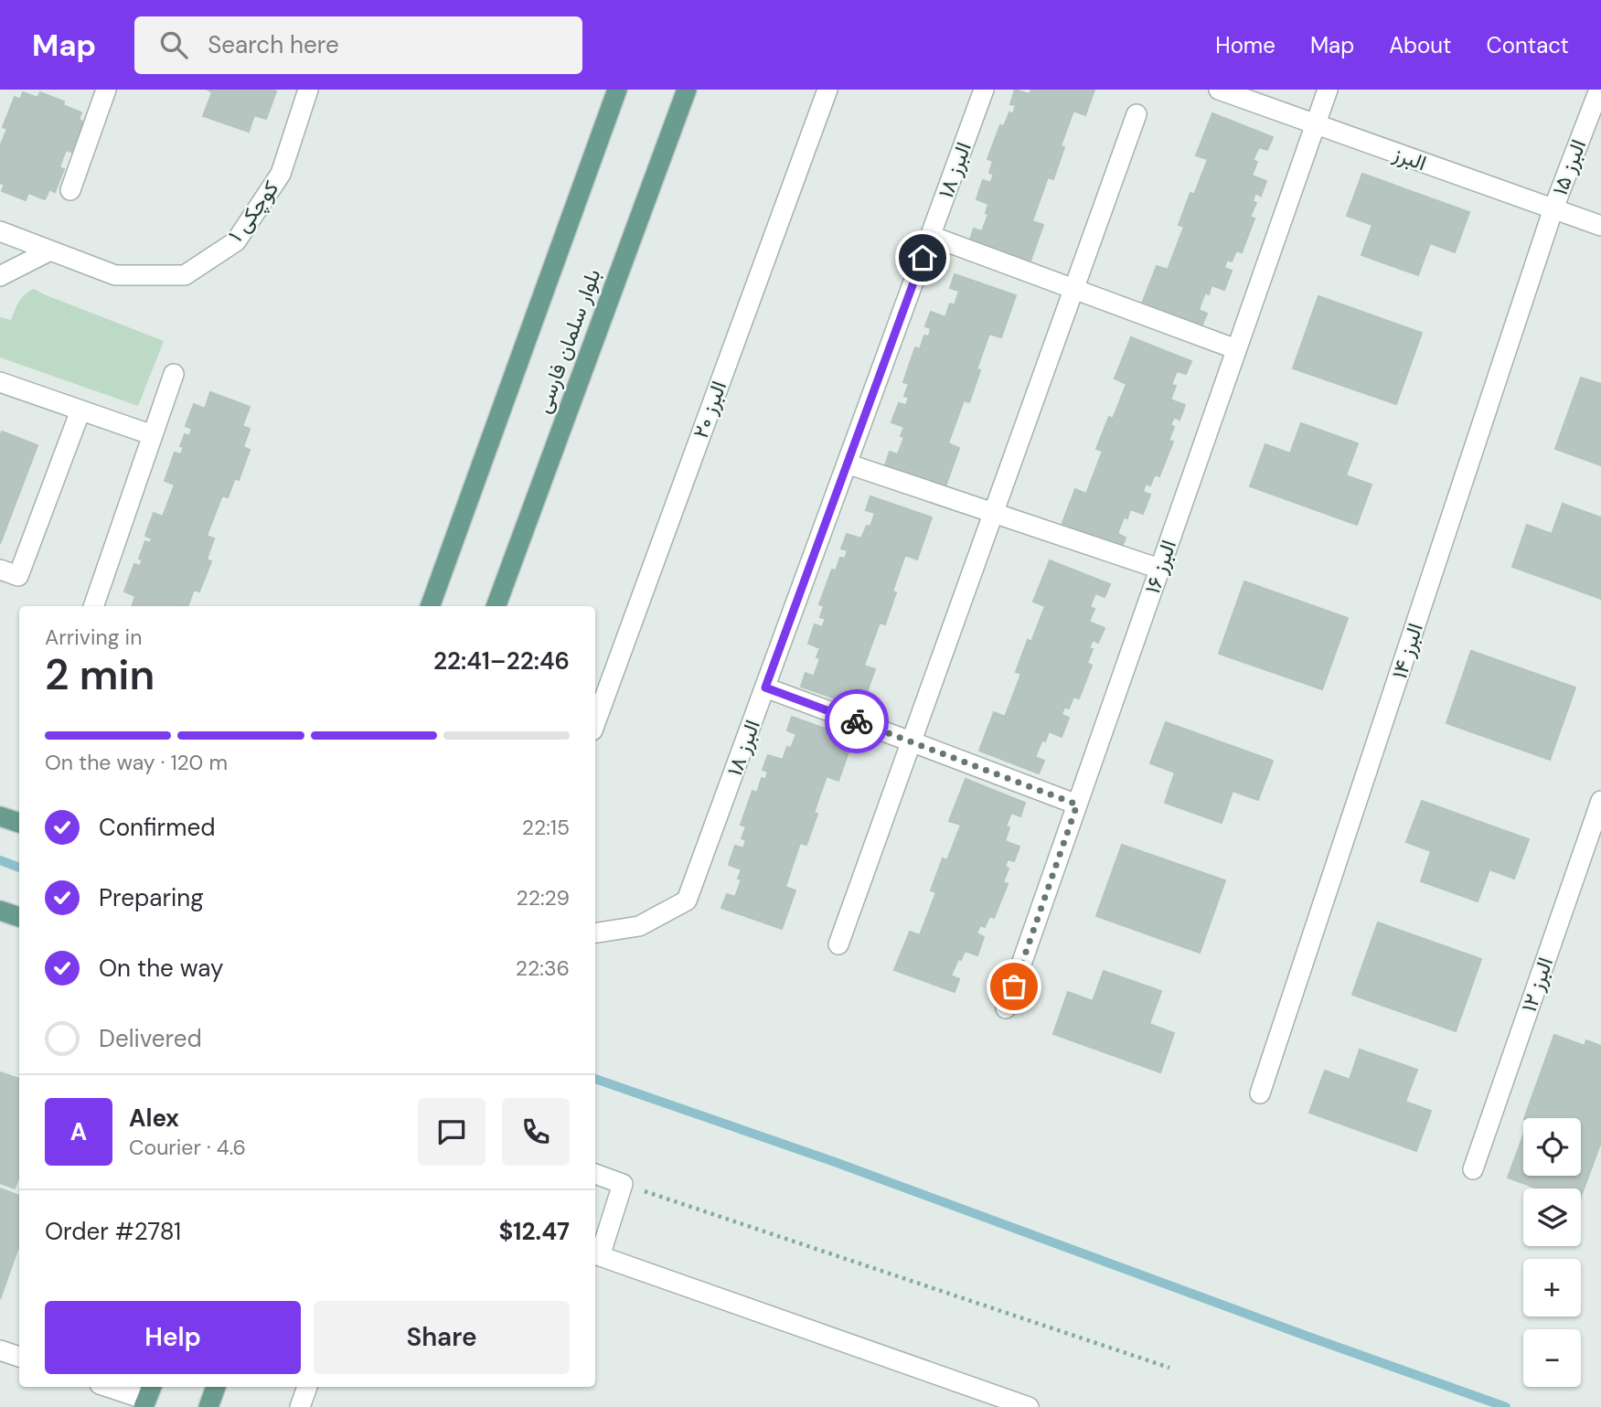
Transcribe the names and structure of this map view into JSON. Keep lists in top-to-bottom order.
{
  "streets": {
    "main road": ["بلوار سلمان فارسی"],
    "street": [
      "البرز",
      "البرز ۱۵",
      "البرز ۱۸",
      "کوچکی ۱",
      "البرز ۲۰",
      "البرز ۱۶",
      "البرز ۱۴",
      "البرز ۱۲"
    ]
  },
  "crossings": [
    ["البرز", "البرز ۱۵"],
    ["البرز", "البرز ۱۶"],
    ["البرز", "البرز ۱۴"],
    ["البرز ۱۵", "البرز ۱۴"]
  ],
  "page": {
    "header": "Map",
    "search": "Search here",
    "nav": [
      "Home",
      "Map",
      "About",
      "Contact"
    ],
    "heading": ["2 min", "Arriving in", "22:41–22:46"],
    "panel": [
      "Alex",
      "Courier · 4.6",
      "Order #2781",
      "$12.47"
    ],
    "bar": "On the way · 120 m",
    "list": [
      ["Confirmed", "22:15"],
      ["Preparing", "22:29"],
      ["On the way", "22:36"],
      "Delivered"
    ],
    "round": "A",
    "map_buttons": ["+", "−"],
    "buttons": ["Help", "Share"]
  }
}
